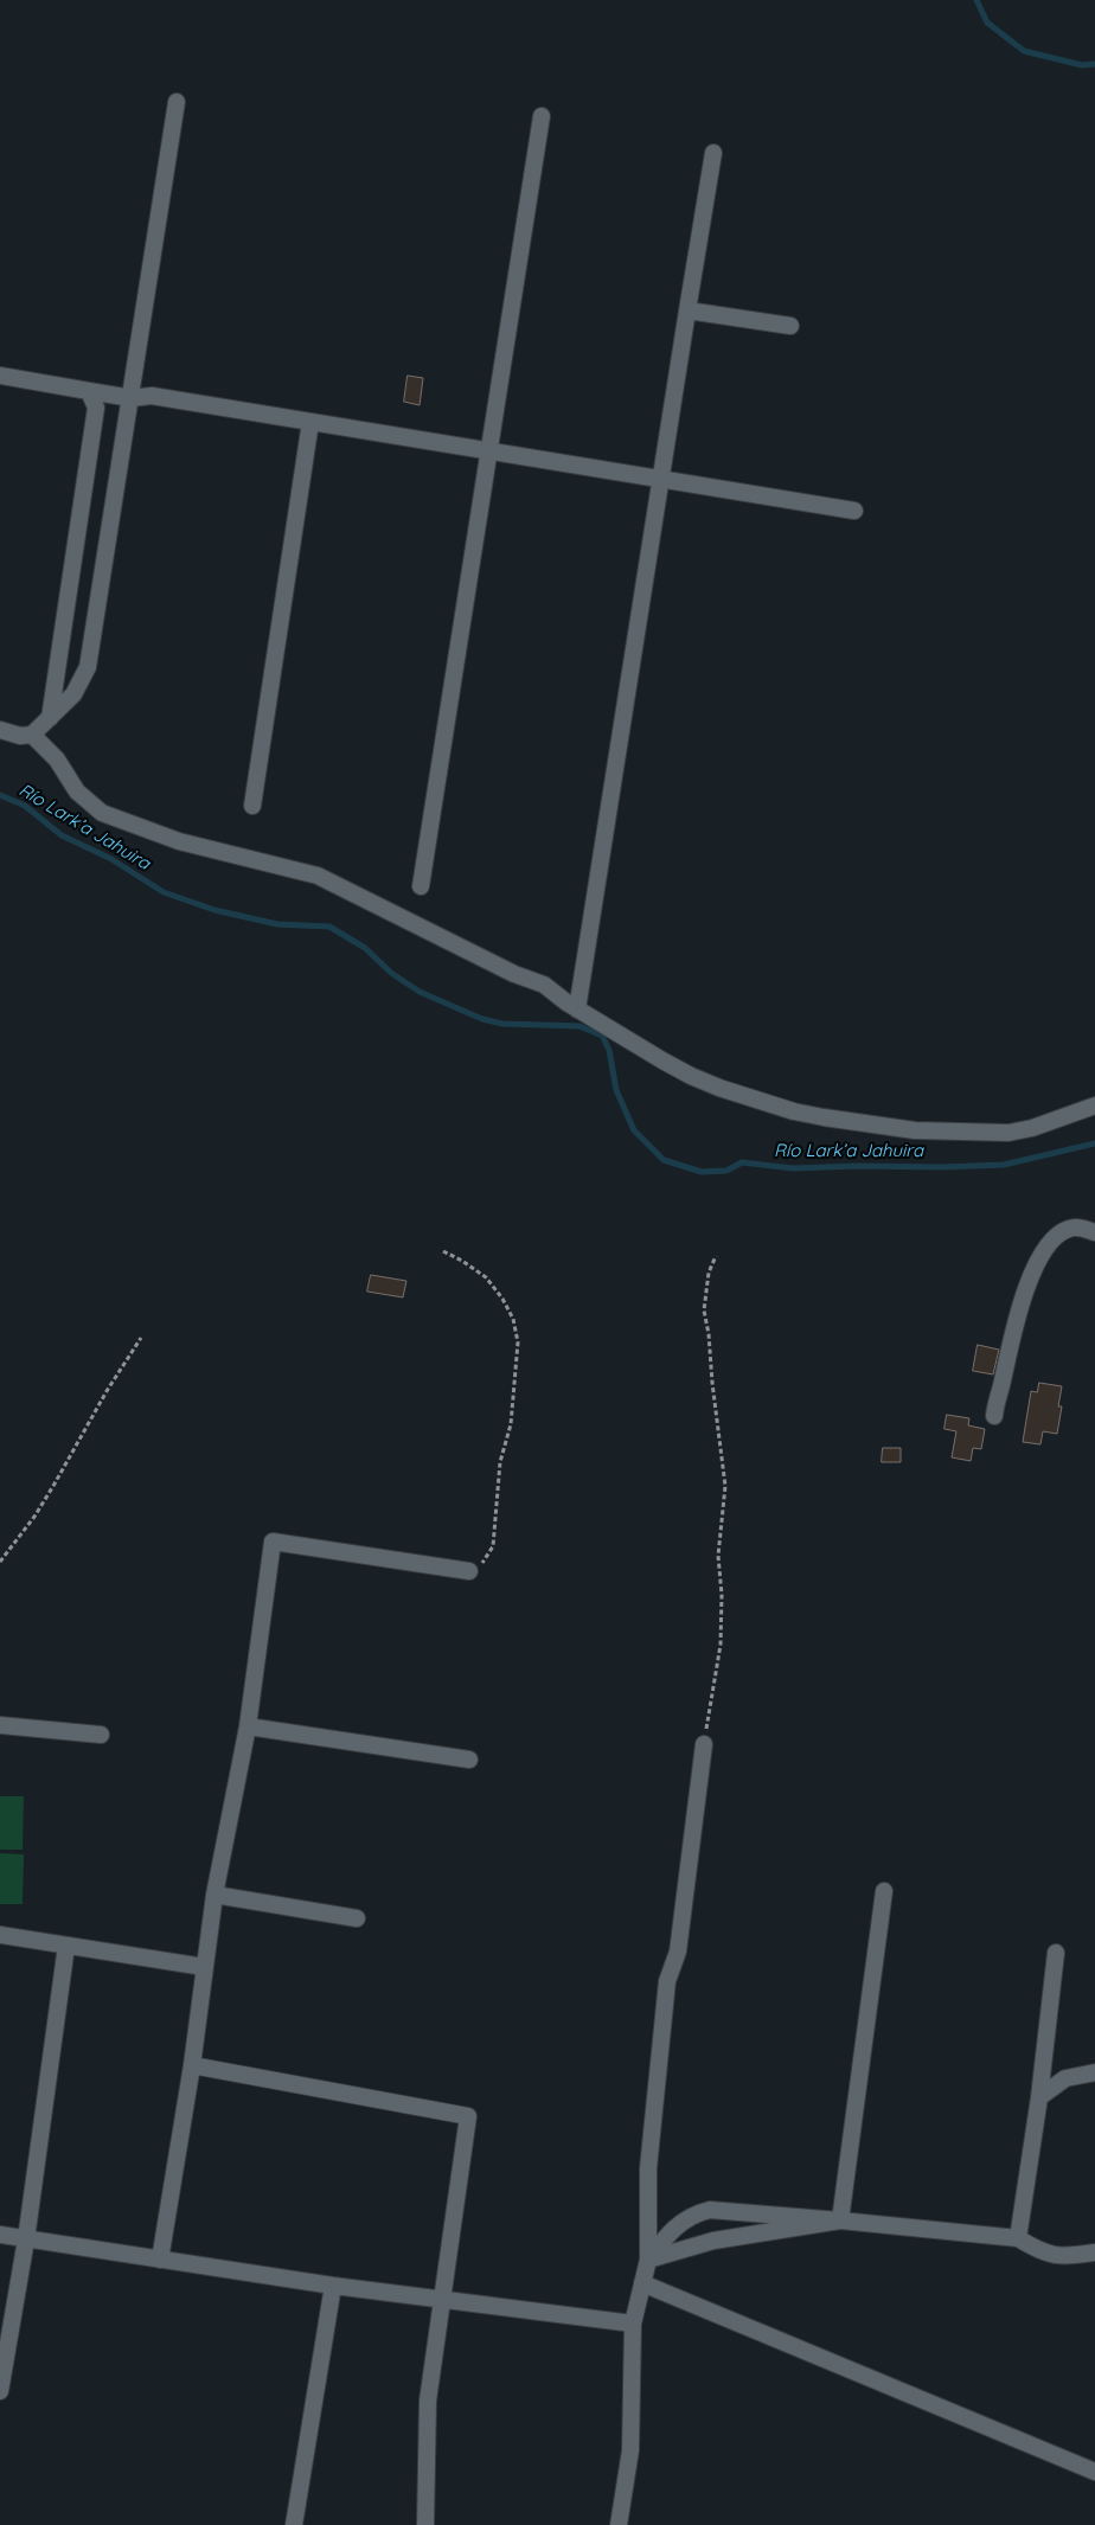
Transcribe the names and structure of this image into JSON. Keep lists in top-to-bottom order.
{
  "water": ["Río Lark’a Jahuira"]
}
